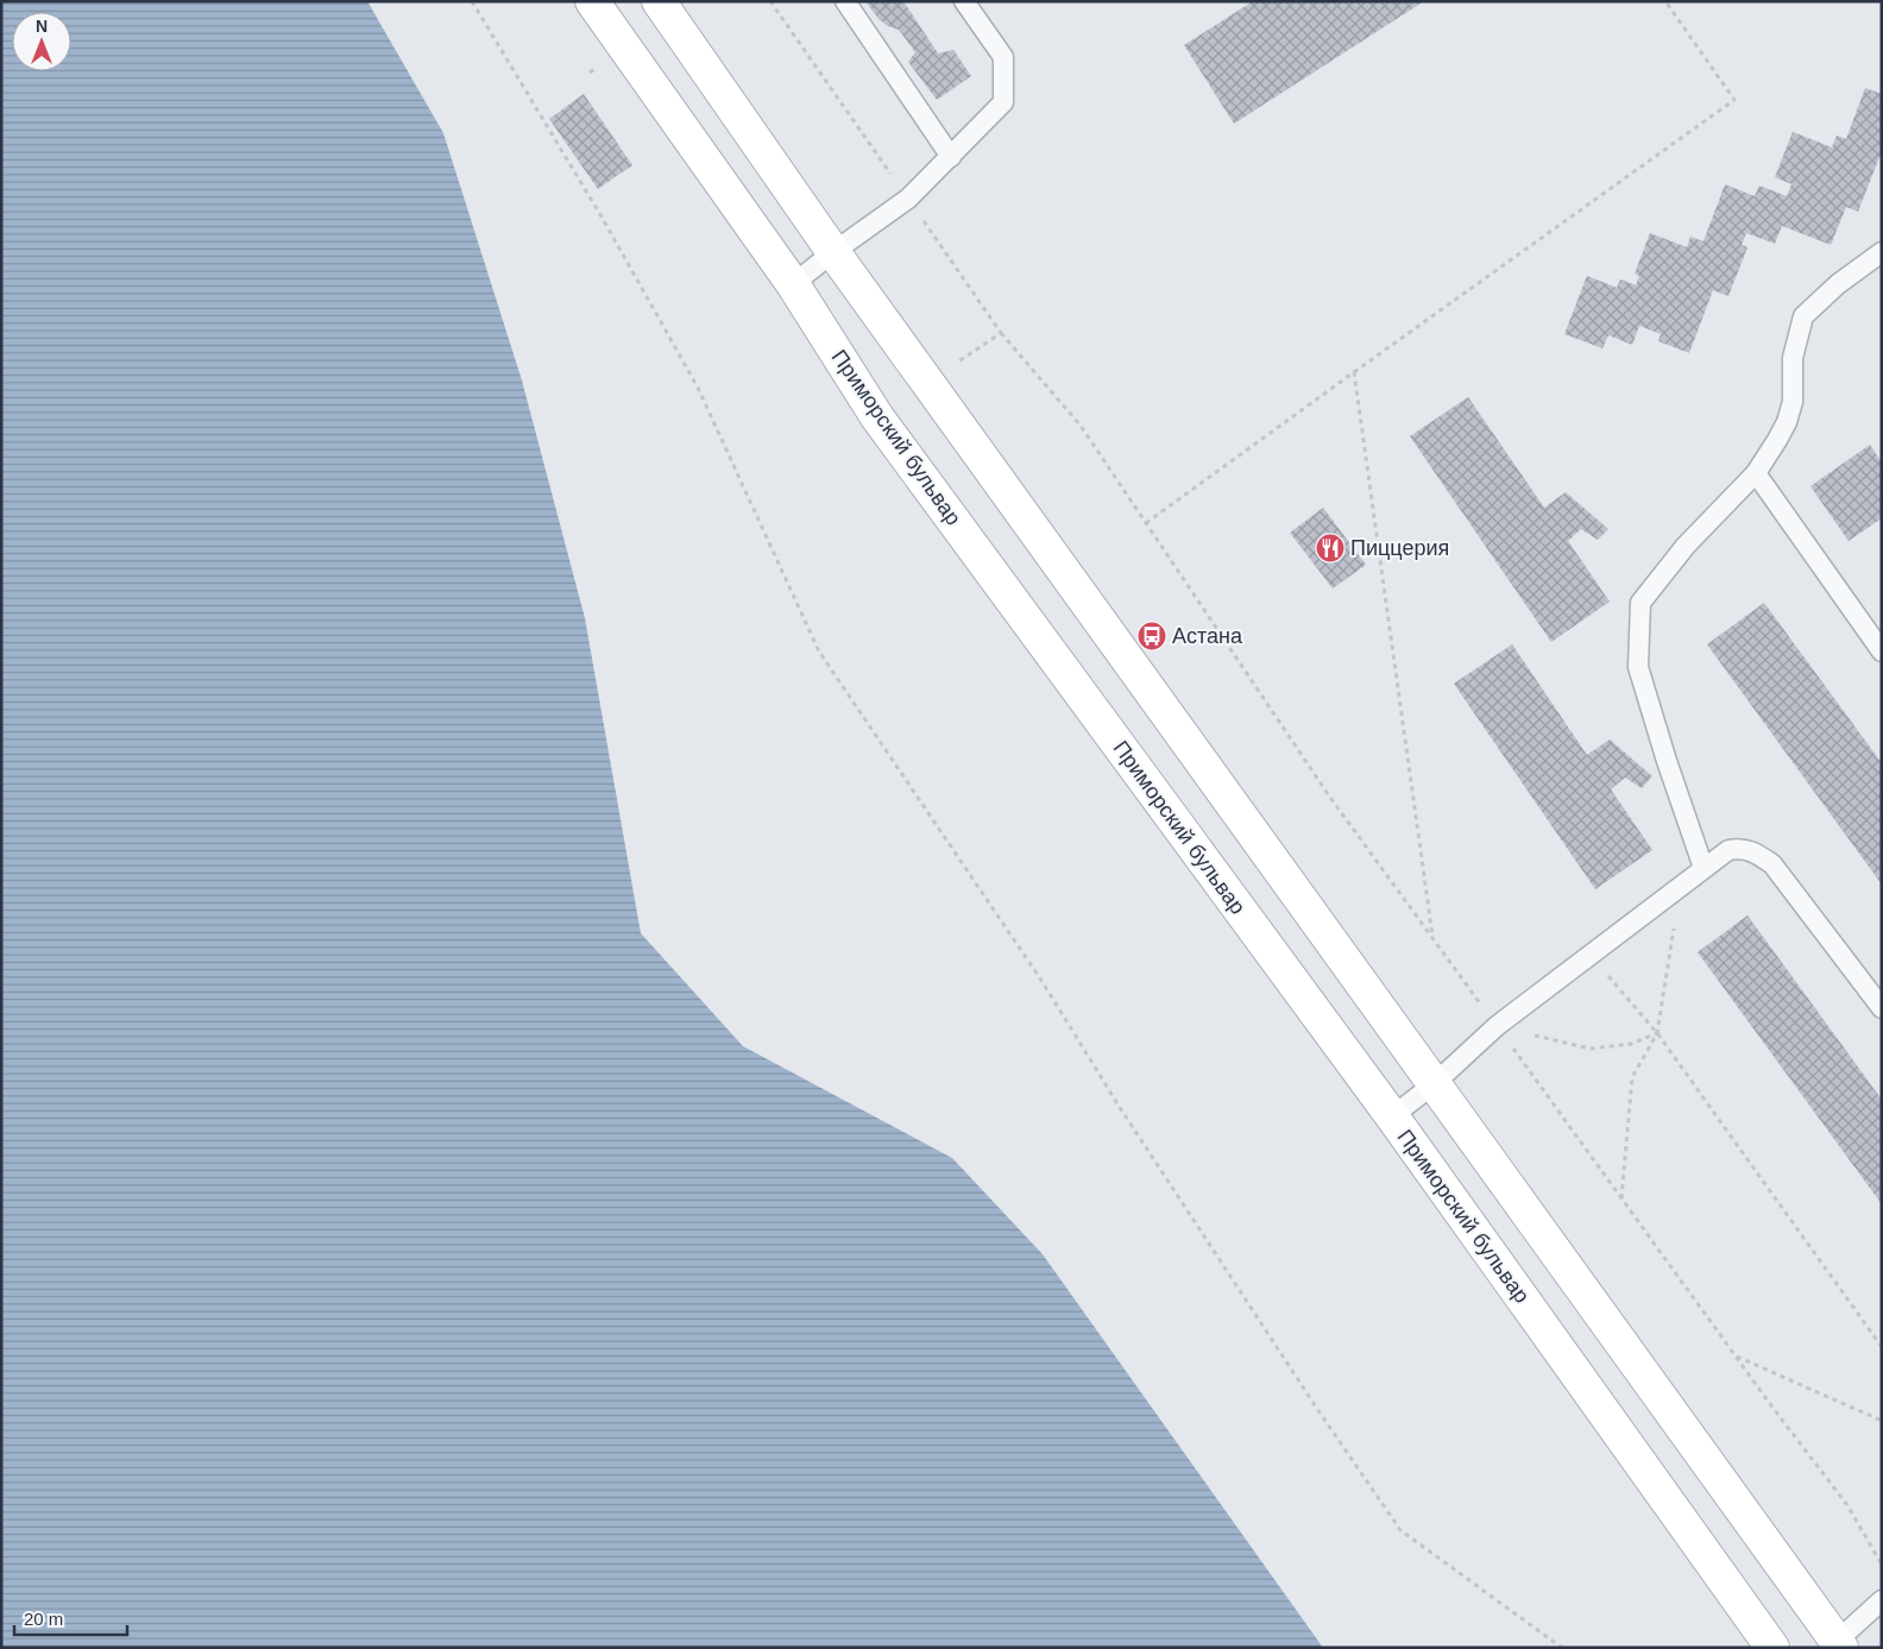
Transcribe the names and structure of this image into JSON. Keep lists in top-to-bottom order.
{
  "streets": {
    "street": ["Приморский бульвар"]
  },
  "places": {
    "restaurant": ["Пиццерия"],
    "bus stop": ["Астана"]
  },
  "scale_bar": "20 m",
  "north": "top"
}
